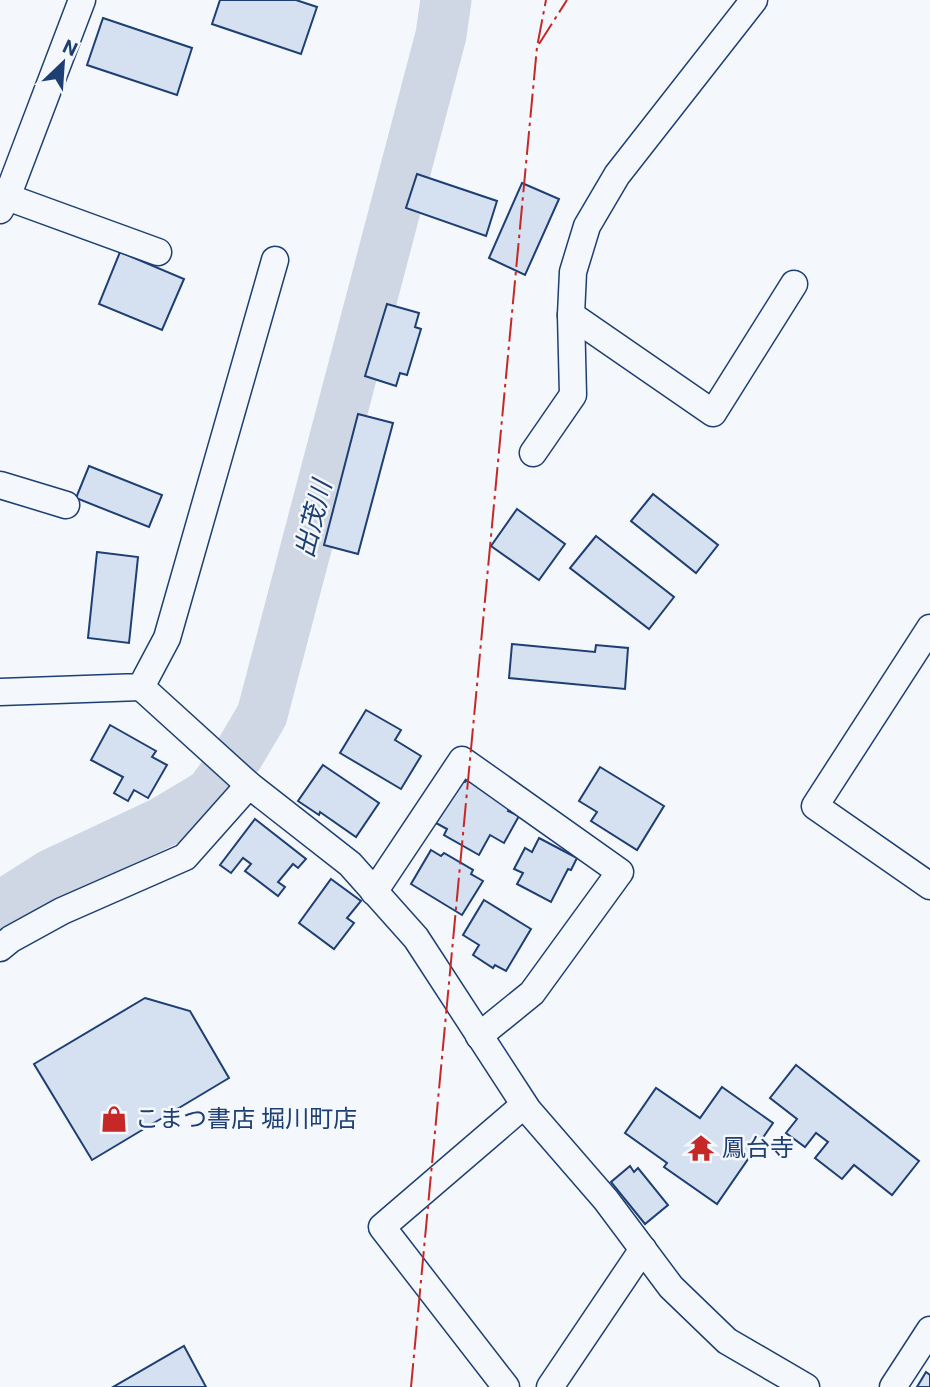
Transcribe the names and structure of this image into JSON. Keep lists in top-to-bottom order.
{
  "water": ["出茂川"],
  "places": {
    "shop": ["こまつ書店 堀川町店"],
    "temple": ["鳳台寺"]
  },
  "north": "top right"
}
